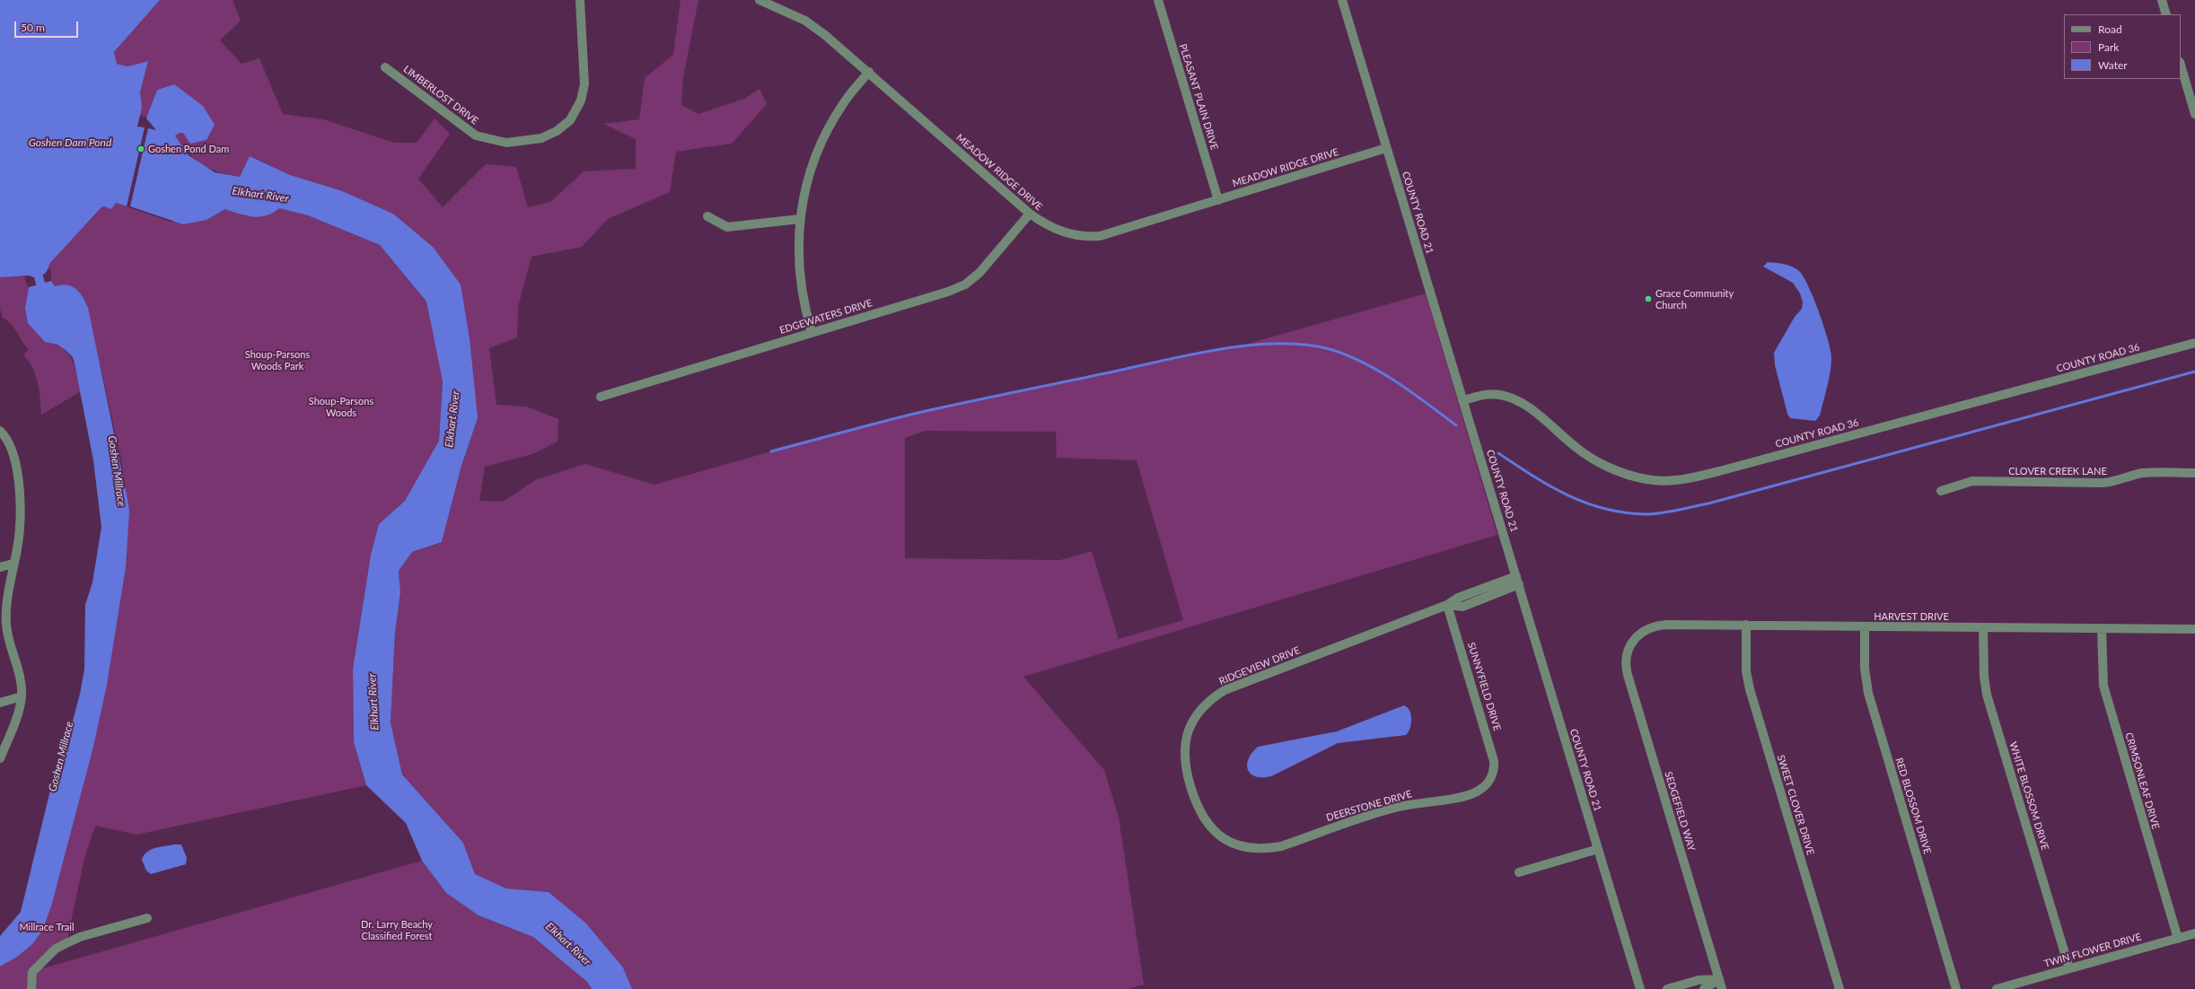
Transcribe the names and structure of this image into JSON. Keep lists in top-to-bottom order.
{
  "streets": {
    "street": [
      "LIMBERLOST DRIVE",
      "PLEASANT PLAIN DRIVE",
      "MEADOW RIDGE DRIVE",
      "COUNTY ROAD 21",
      "EDGEWATERS DRIVE",
      "COUNTY ROAD 36",
      "CLOVER CREEK LANE",
      "HARVEST DRIVE",
      "RIDGEVIEW DRIVE",
      "SUNNYFIELD DRIVE",
      "CRIMSONLEAF DRIVE",
      "WHITE BLOSSOM DRIVE",
      "SWEET CLOVER DRIVE",
      "DEERSTONE DRIVE",
      "RED BLOSSOM DRIVE",
      "SEDGEFIELD WAY",
      "TWIN FLOWER DRIVE"
    ]
  },
  "crossings": [
    ["PLEASANT PLAIN DRIVE", "MEADOW RIDGE DRIVE"],
    ["MEADOW RIDGE DRIVE", "COUNTY ROAD 21"],
    ["MEADOW RIDGE DRIVE", "EDGEWATERS DRIVE"],
    ["COUNTY ROAD 21", "COUNTY ROAD 36"],
    ["COUNTY ROAD 21", "RIDGEVIEW DRIVE"],
    ["HARVEST DRIVE", "CRIMSONLEAF DRIVE"],
    ["HARVEST DRIVE", "WHITE BLOSSOM DRIVE"],
    ["HARVEST DRIVE", "SWEET CLOVER DRIVE"],
    ["HARVEST DRIVE", "RED BLOSSOM DRIVE"],
    ["HARVEST DRIVE", "SEDGEFIELD WAY"],
    ["RIDGEVIEW DRIVE", "SUNNYFIELD DRIVE"],
    ["RIDGEVIEW DRIVE", "DEERSTONE DRIVE"],
    ["SUNNYFIELD DRIVE", "DEERSTONE DRIVE"],
    ["CRIMSONLEAF DRIVE", "TWIN FLOWER DRIVE"],
    ["WHITE BLOSSOM DRIVE", "TWIN FLOWER DRIVE"]
  ],
  "water": ["Goshen Dam Pond", "Elkhart River", "Goshen Millrace"],
  "parks": [
    "Shoup-Parsons Woods Park",
    "Shoup-Parsons Woods",
    "Dr. Larry Beachy Classified Forest",
    "Millrace Trail"
  ],
  "places": ["Goshen Pond Dam", "Grace Community Church"],
  "legend": ["Road", "Park", "Water"],
  "scale_bar": "50 m"
}
